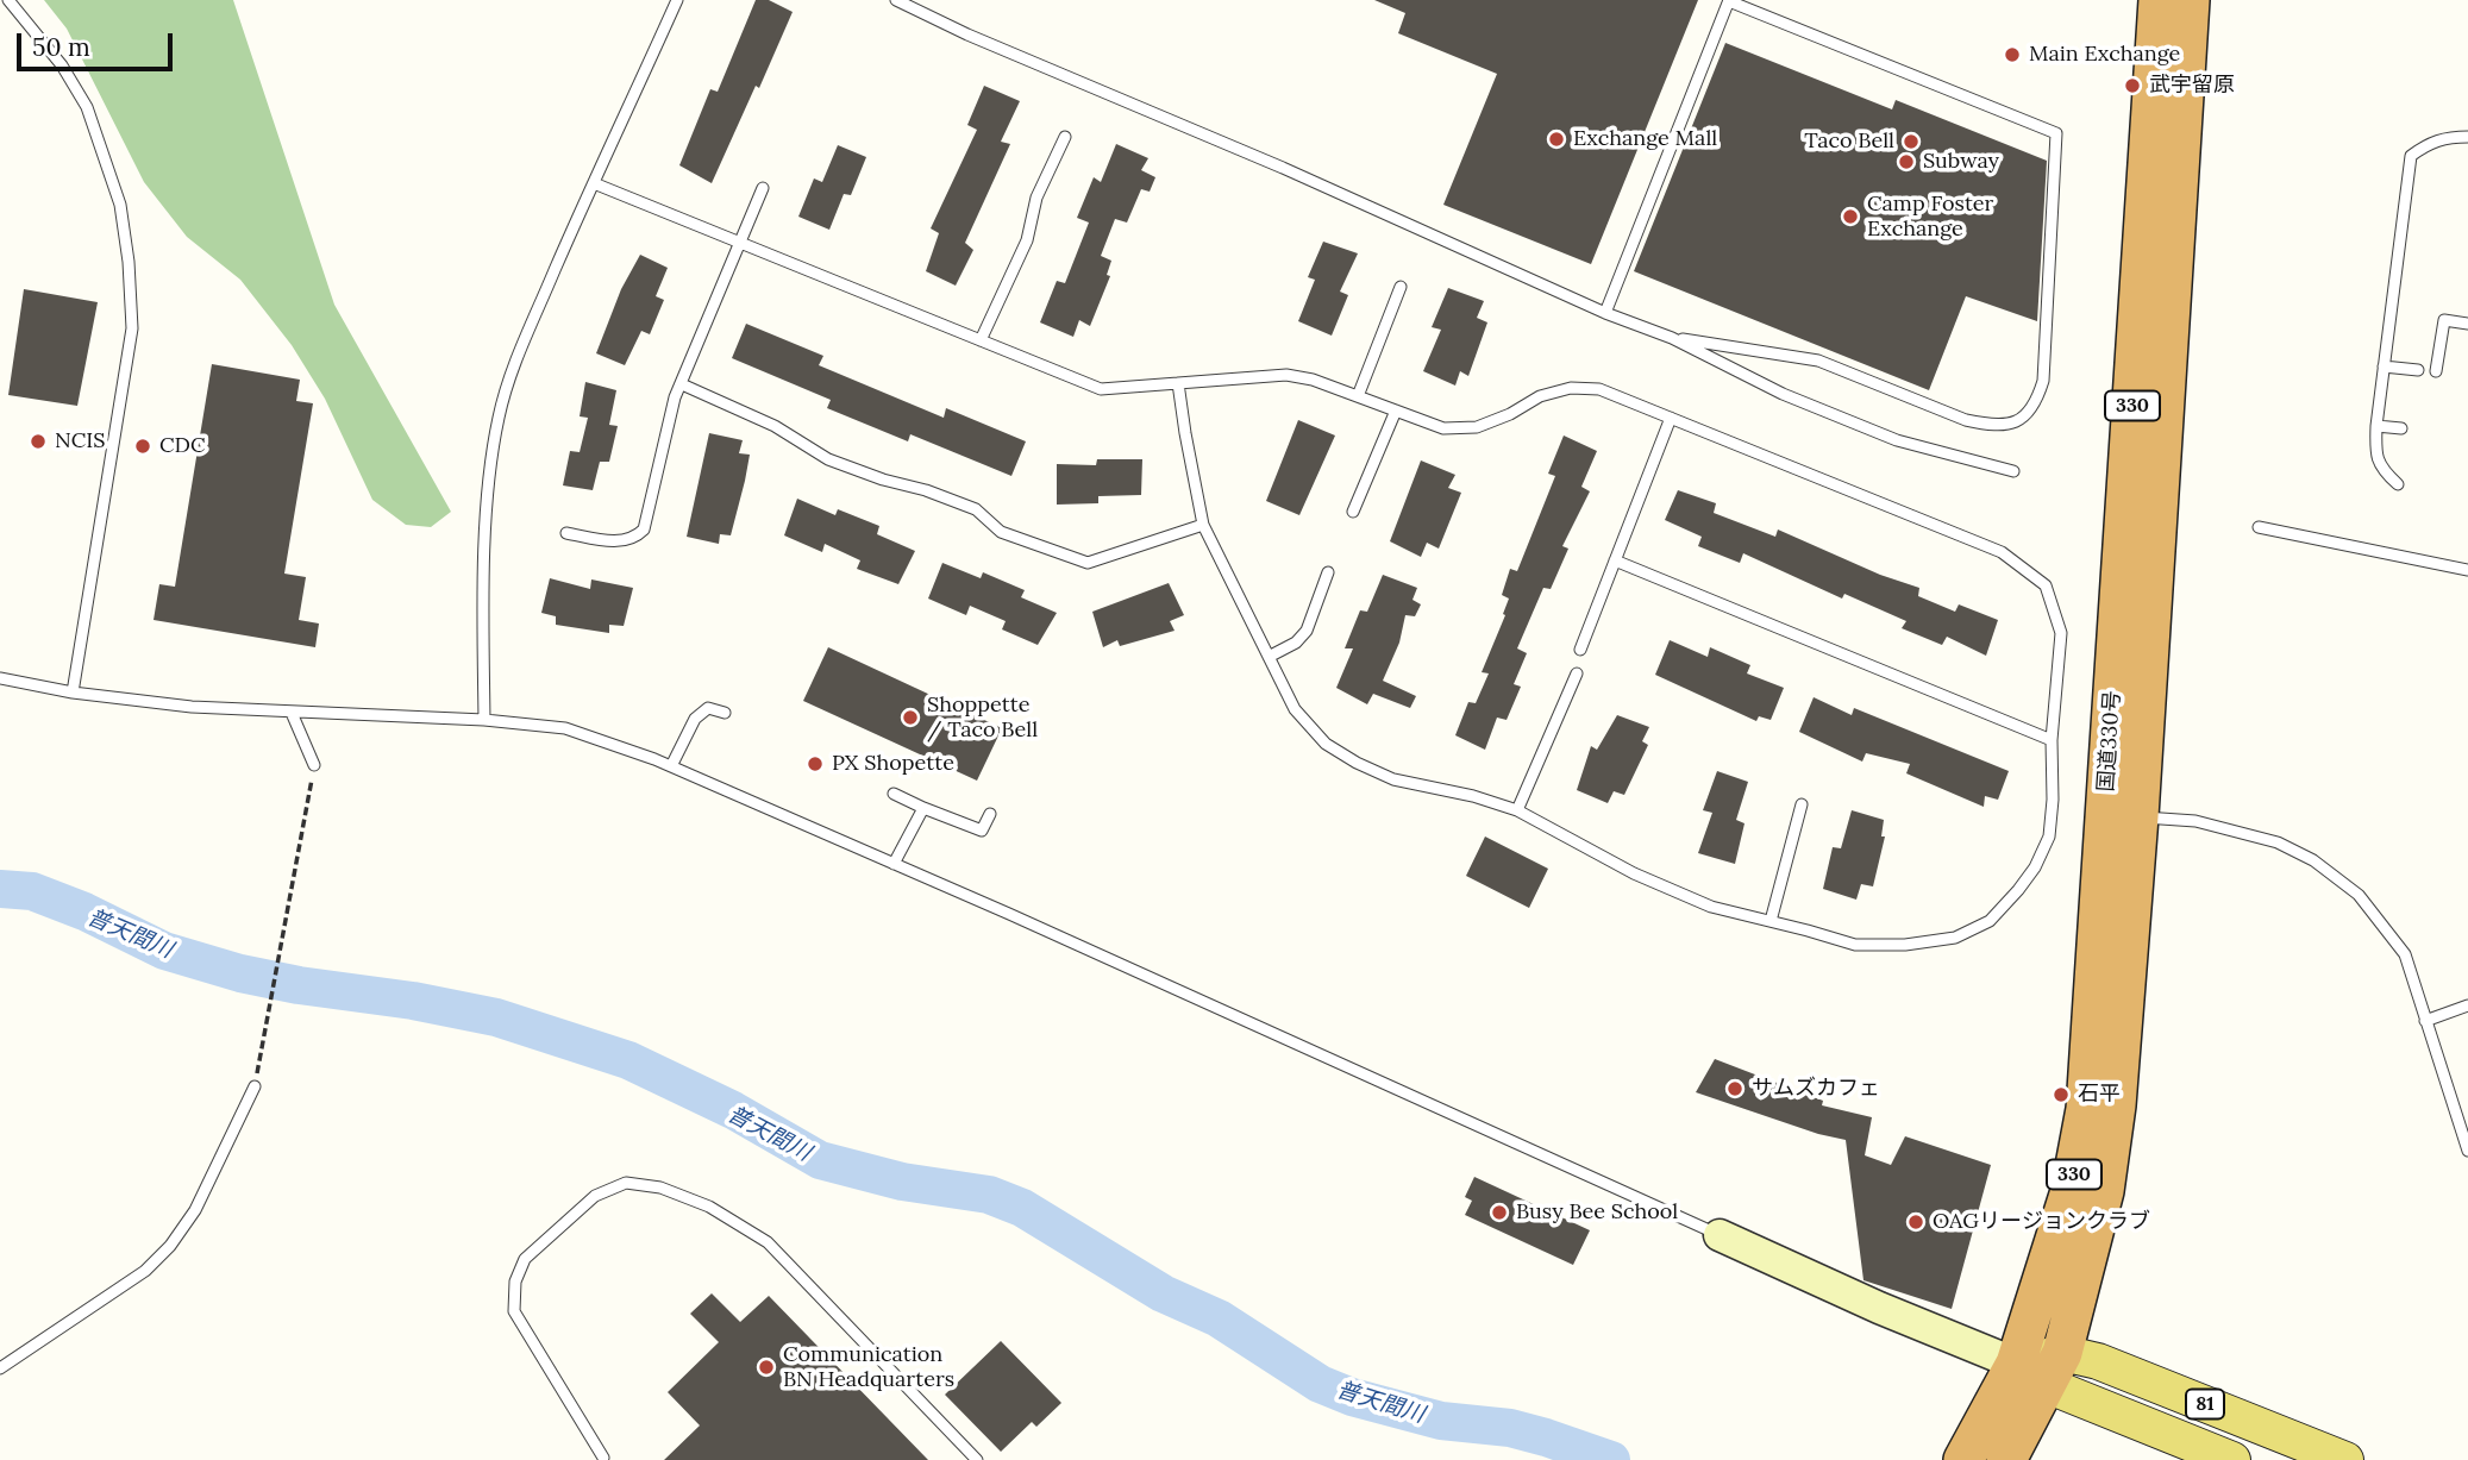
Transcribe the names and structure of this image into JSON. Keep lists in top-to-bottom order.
{
  "streets": {
    "highway": ["330", "国道330号"],
    "main road": ["81"]
  },
  "crossings": [
    ["国道330号", "81"]
  ],
  "water": ["普天間川"],
  "places": [
    "Main Exchange",
    "武宇留原",
    "Exchange Mall",
    "Taco Bell",
    "Subway",
    "Camp Foster Exchange",
    "NCIS",
    "CDC",
    "Shoppette / Taco Bell",
    "PX Shopette",
    "サムズカフェ",
    "石平",
    "Busy Bee School",
    "OAGリージョンクラブ",
    "Communication BN Headquarters"
  ],
  "scale_bar": "50 m"
}
